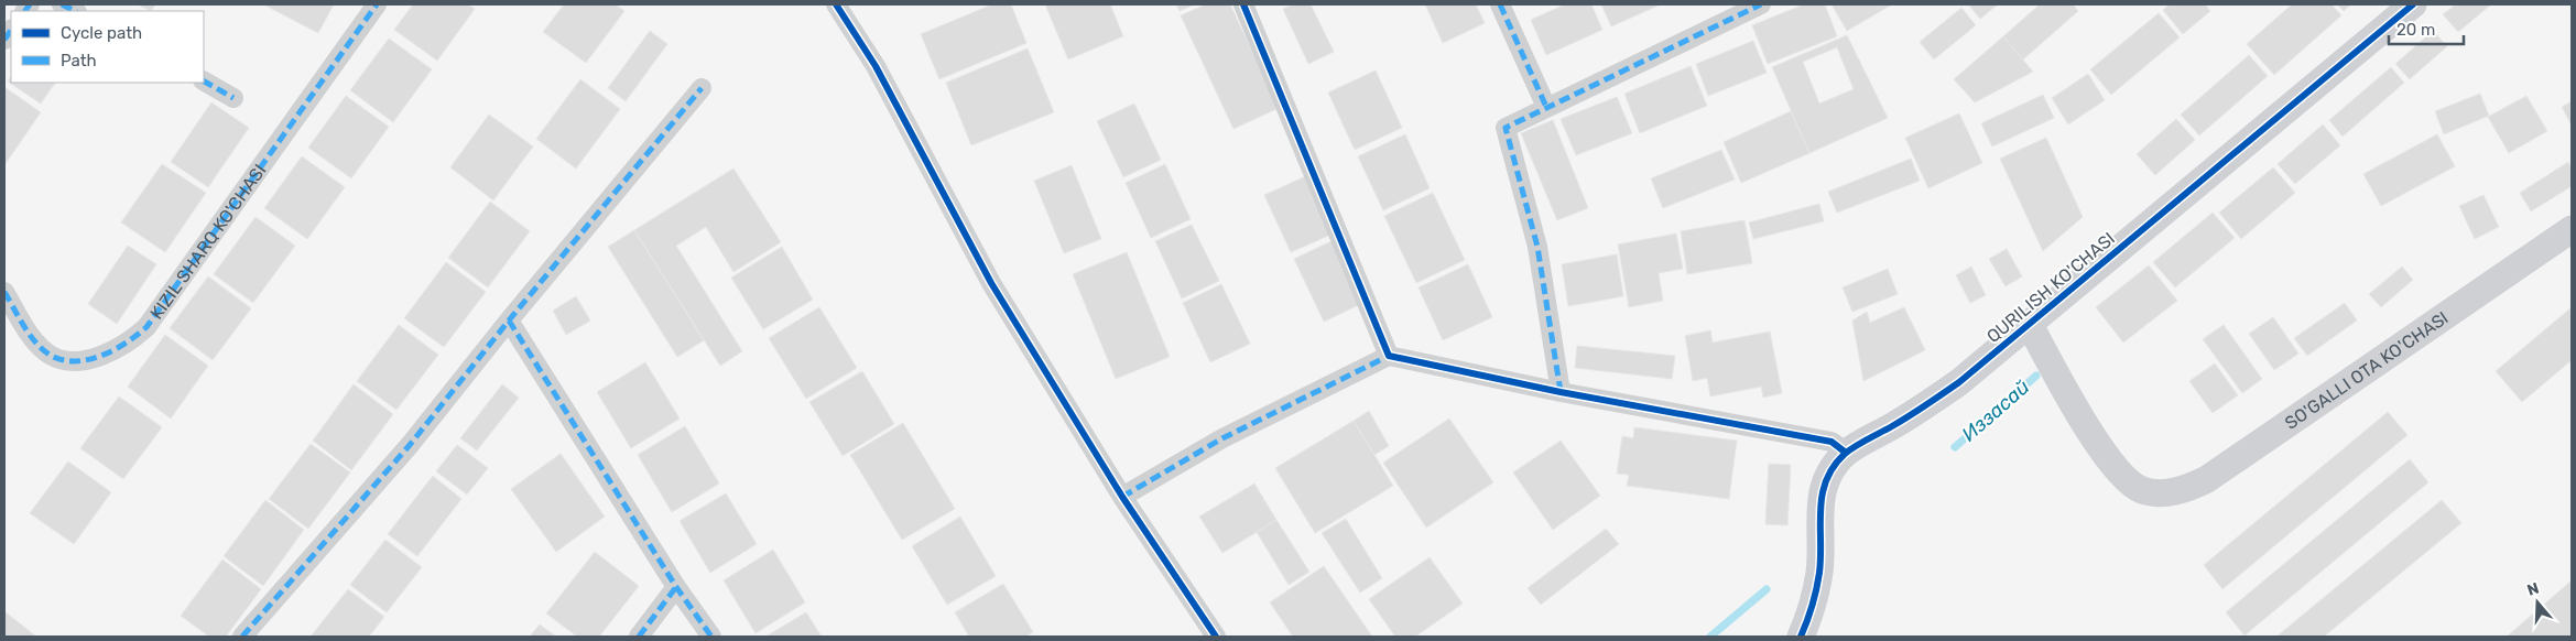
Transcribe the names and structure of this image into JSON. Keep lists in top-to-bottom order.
{
  "streets": {
    "street": ["KIZIL SHARQ KO'CHASI", "QURILISH KO'CHASI", "SO'GALLI OTA KO'CHASI"]
  },
  "crossings": [
    ["QURILISH KO'CHASI", "SO'GALLI OTA KO'CHASI"]
  ],
  "water": ["Иззасай"],
  "legend": ["Cycle path", "Path"],
  "scale_bar": "20 m",
  "north": "top"
}
